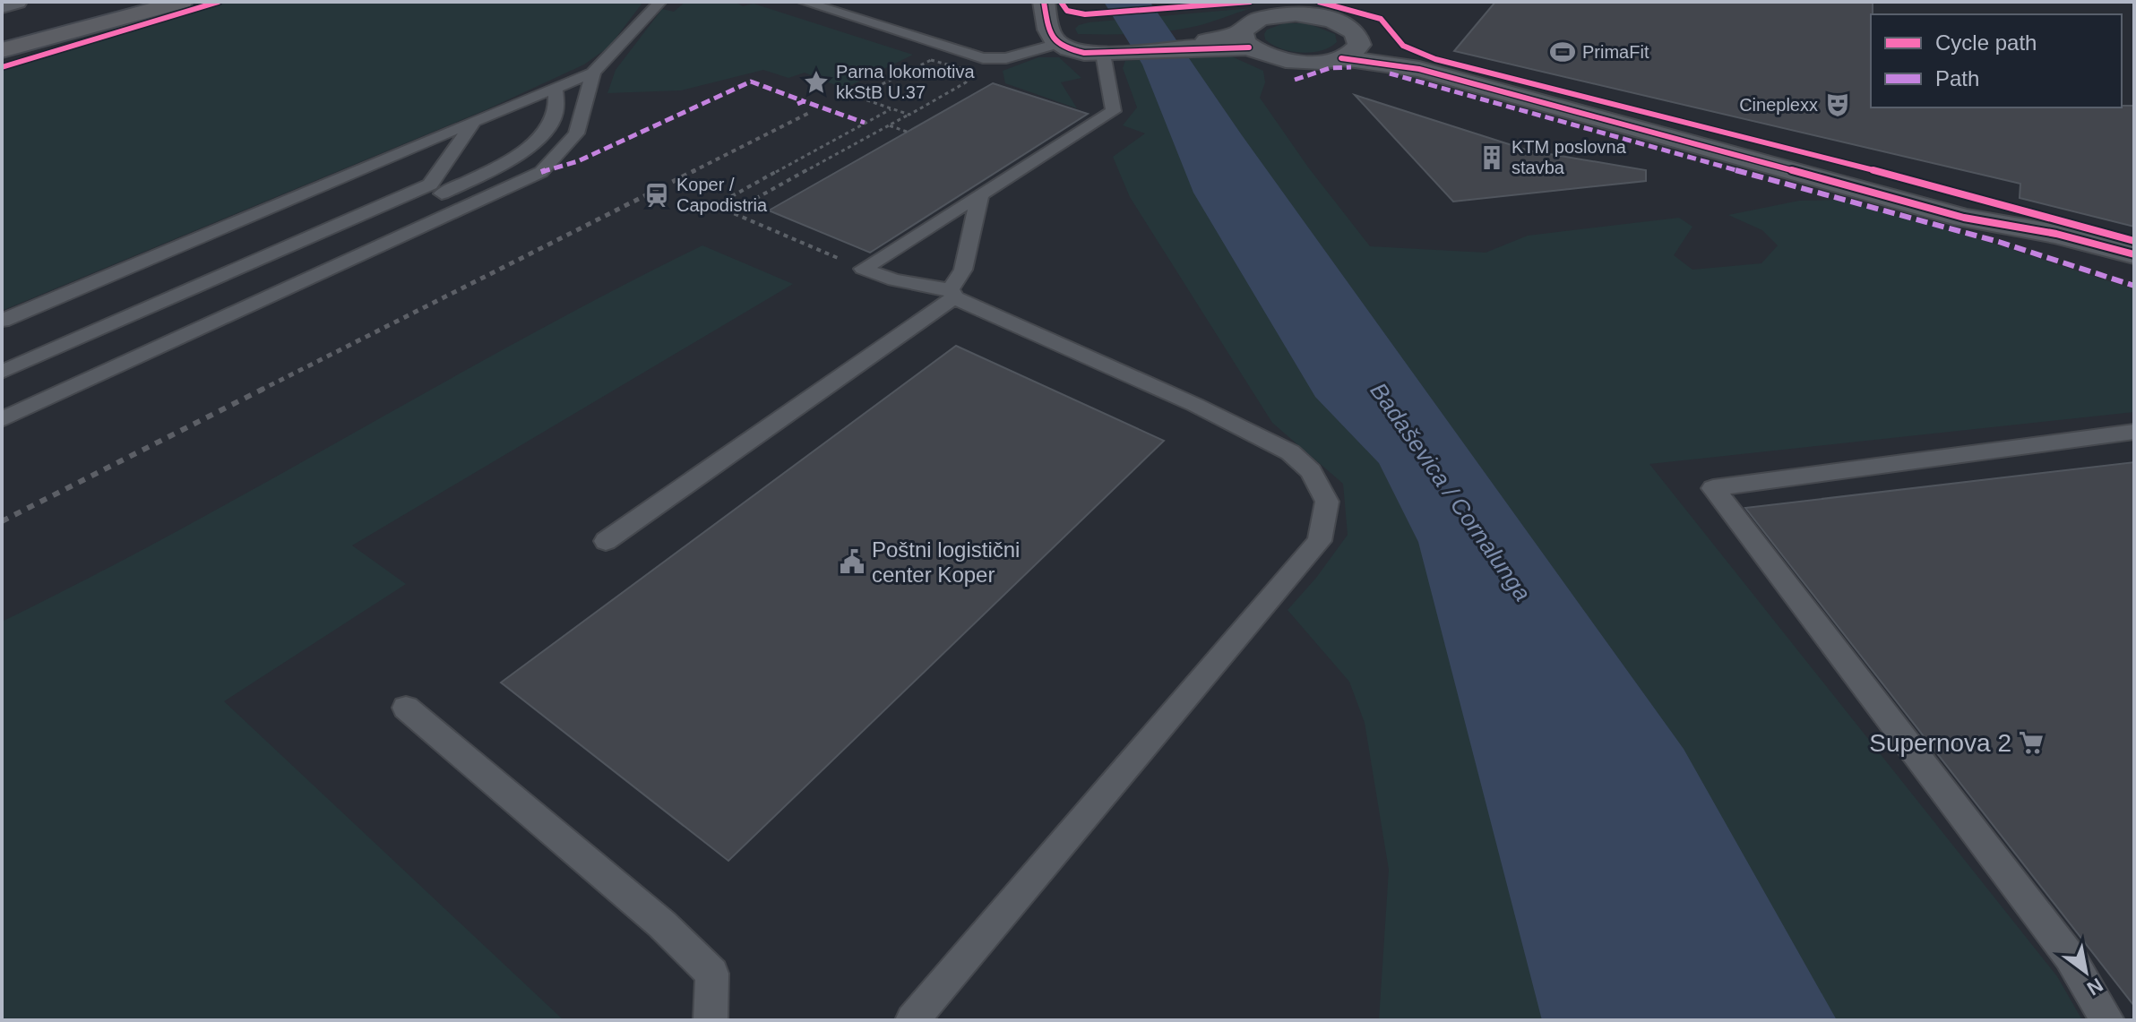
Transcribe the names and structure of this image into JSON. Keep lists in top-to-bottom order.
{
  "water": ["Badaševica / Cornalunga"],
  "places": {
    "sports": ["PrimaFit"],
    "place": ["Parna lokomotiva kkStB U.37"],
    "theatre": ["Cineplexx"],
    "building": ["KTM poslovna stavba"],
    "station": ["Koper / Capodistria"],
    "public building": ["Poštni logistični center Koper"],
    "supermarket": ["Supernova 2"]
  },
  "legend": ["Cycle path", "Path"],
  "north": "bottom right"
}
